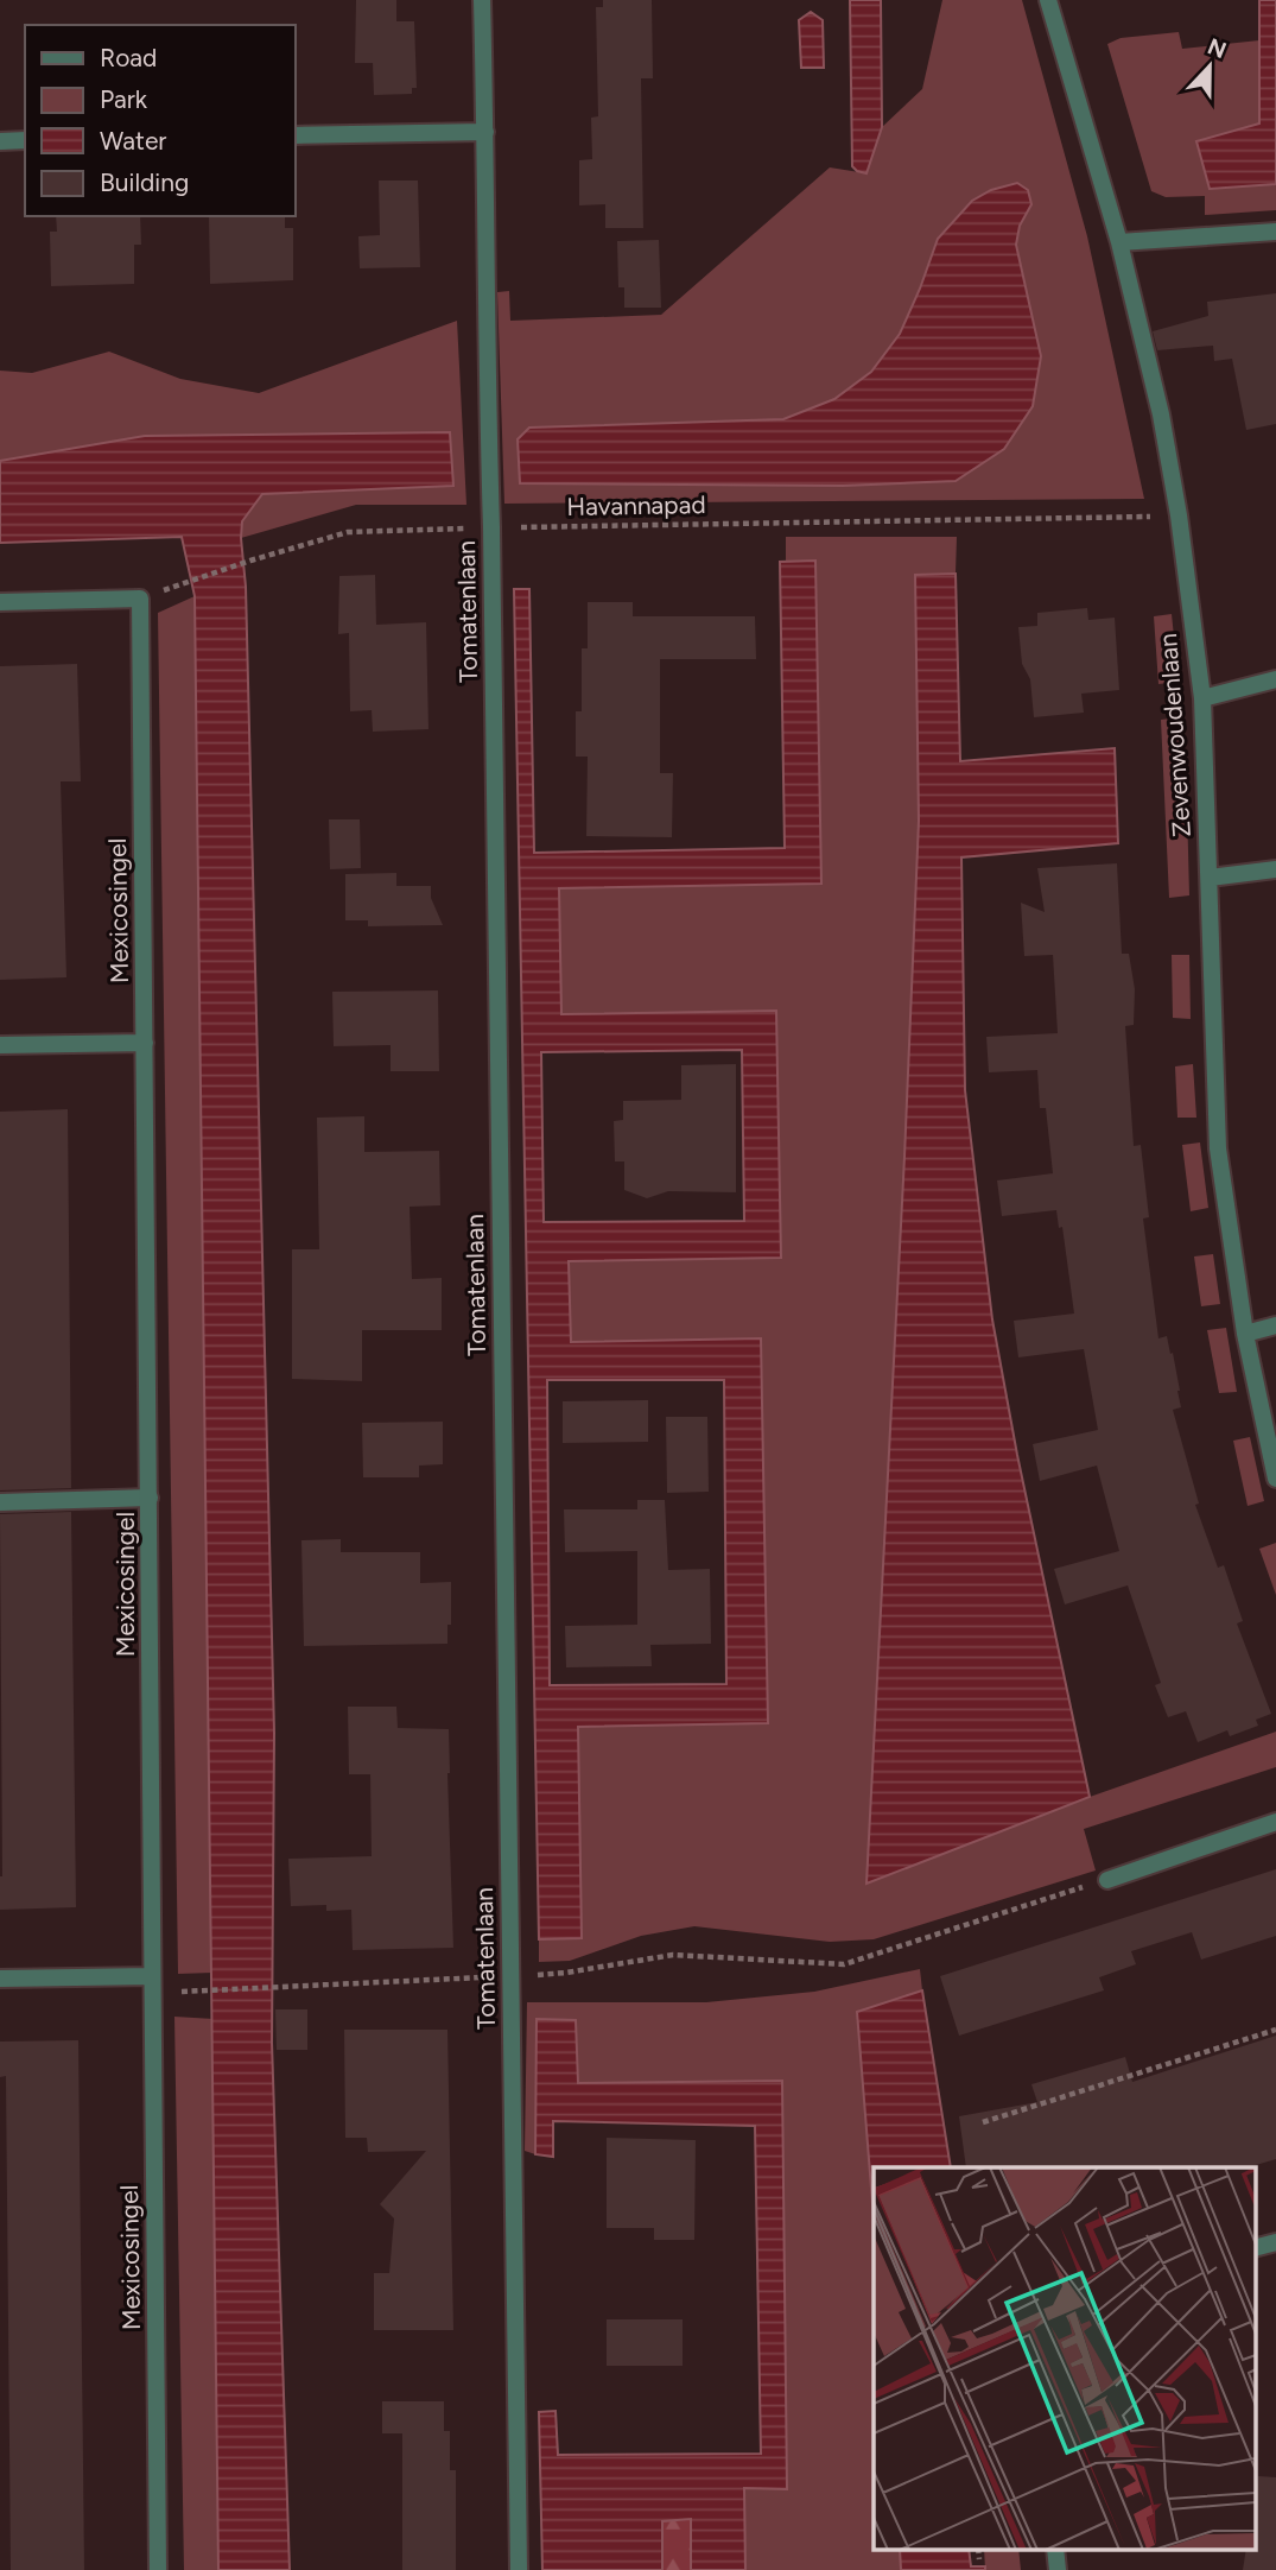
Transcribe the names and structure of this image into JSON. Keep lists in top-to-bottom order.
{
  "streets": {
    "street": ["Tomatenlaan", "Zevenwoudenlaan", "Mexicosingel"],
    "path": ["Havannapad"]
  },
  "crossings": [
    ["Havannapad", "Tomatenlaan"]
  ],
  "legend": [
    "Road",
    "Park",
    "Water",
    "Building"
  ],
  "north": "top"
}
